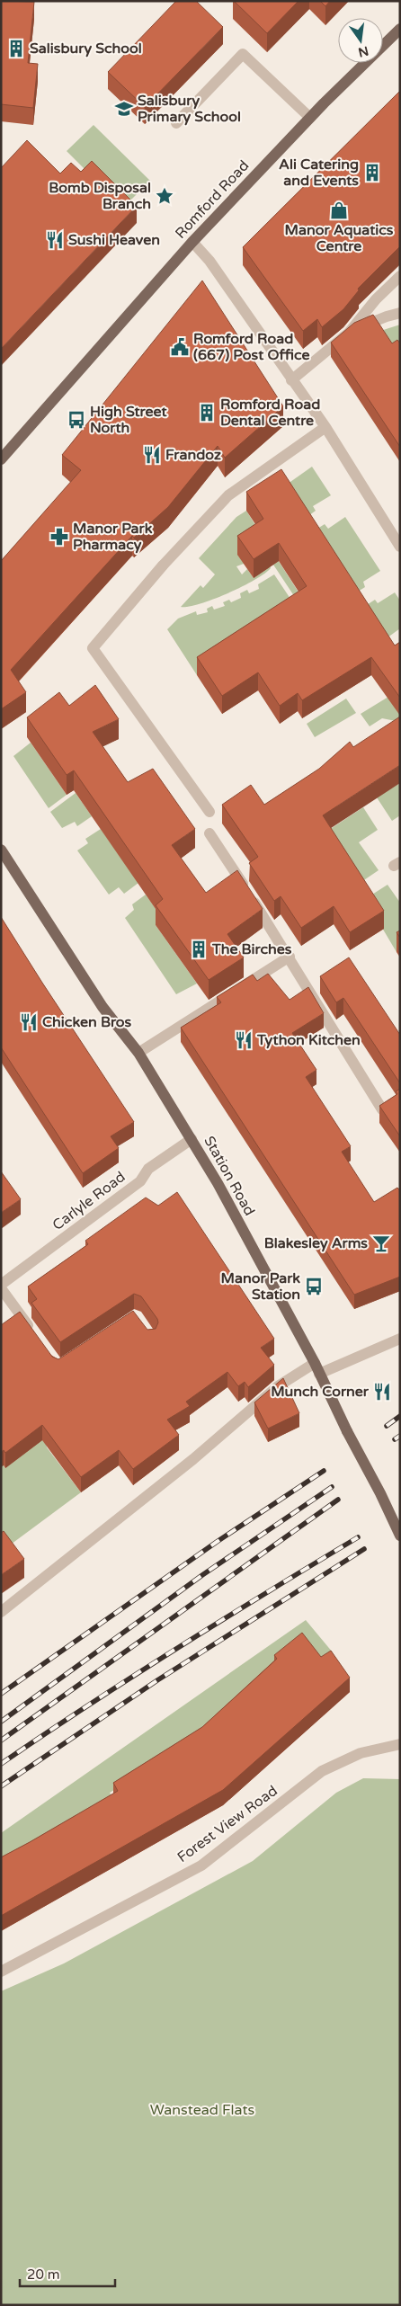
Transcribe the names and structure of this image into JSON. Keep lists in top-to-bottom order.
{
  "streets": {
    "main road": ["Romford Road", "Station Road"],
    "street": ["Carlyle Road", "Forest View Road"]
  },
  "crossings": [
    ["Station Road", "Carlyle Road"]
  ],
  "parks": ["Wanstead Flats"],
  "places": {
    "building": [
      "Salisbury School",
      "Ali Catering and Events",
      "Romford Road Dental Centre",
      "The Birches"
    ],
    "school or university": ["Salisbury Primary School"],
    "place": ["Bomb Disposal Branch"],
    "shop": ["Manor Aquatics Centre"],
    "restaurant": [
      "Sushi Heaven",
      "Frandoz",
      "Chicken Bros",
      "Tython Kitchen",
      "Munch Corner"
    ],
    "public building": ["Romford Road (667) Post Office"],
    "bus stop": ["High Street North", "Manor Park Station"],
    "pharmacy": ["Manor Park Pharmacy"],
    "bar": ["Blakesley Arms"]
  },
  "scale_bar": "20 m",
  "north": "bottom"
}
